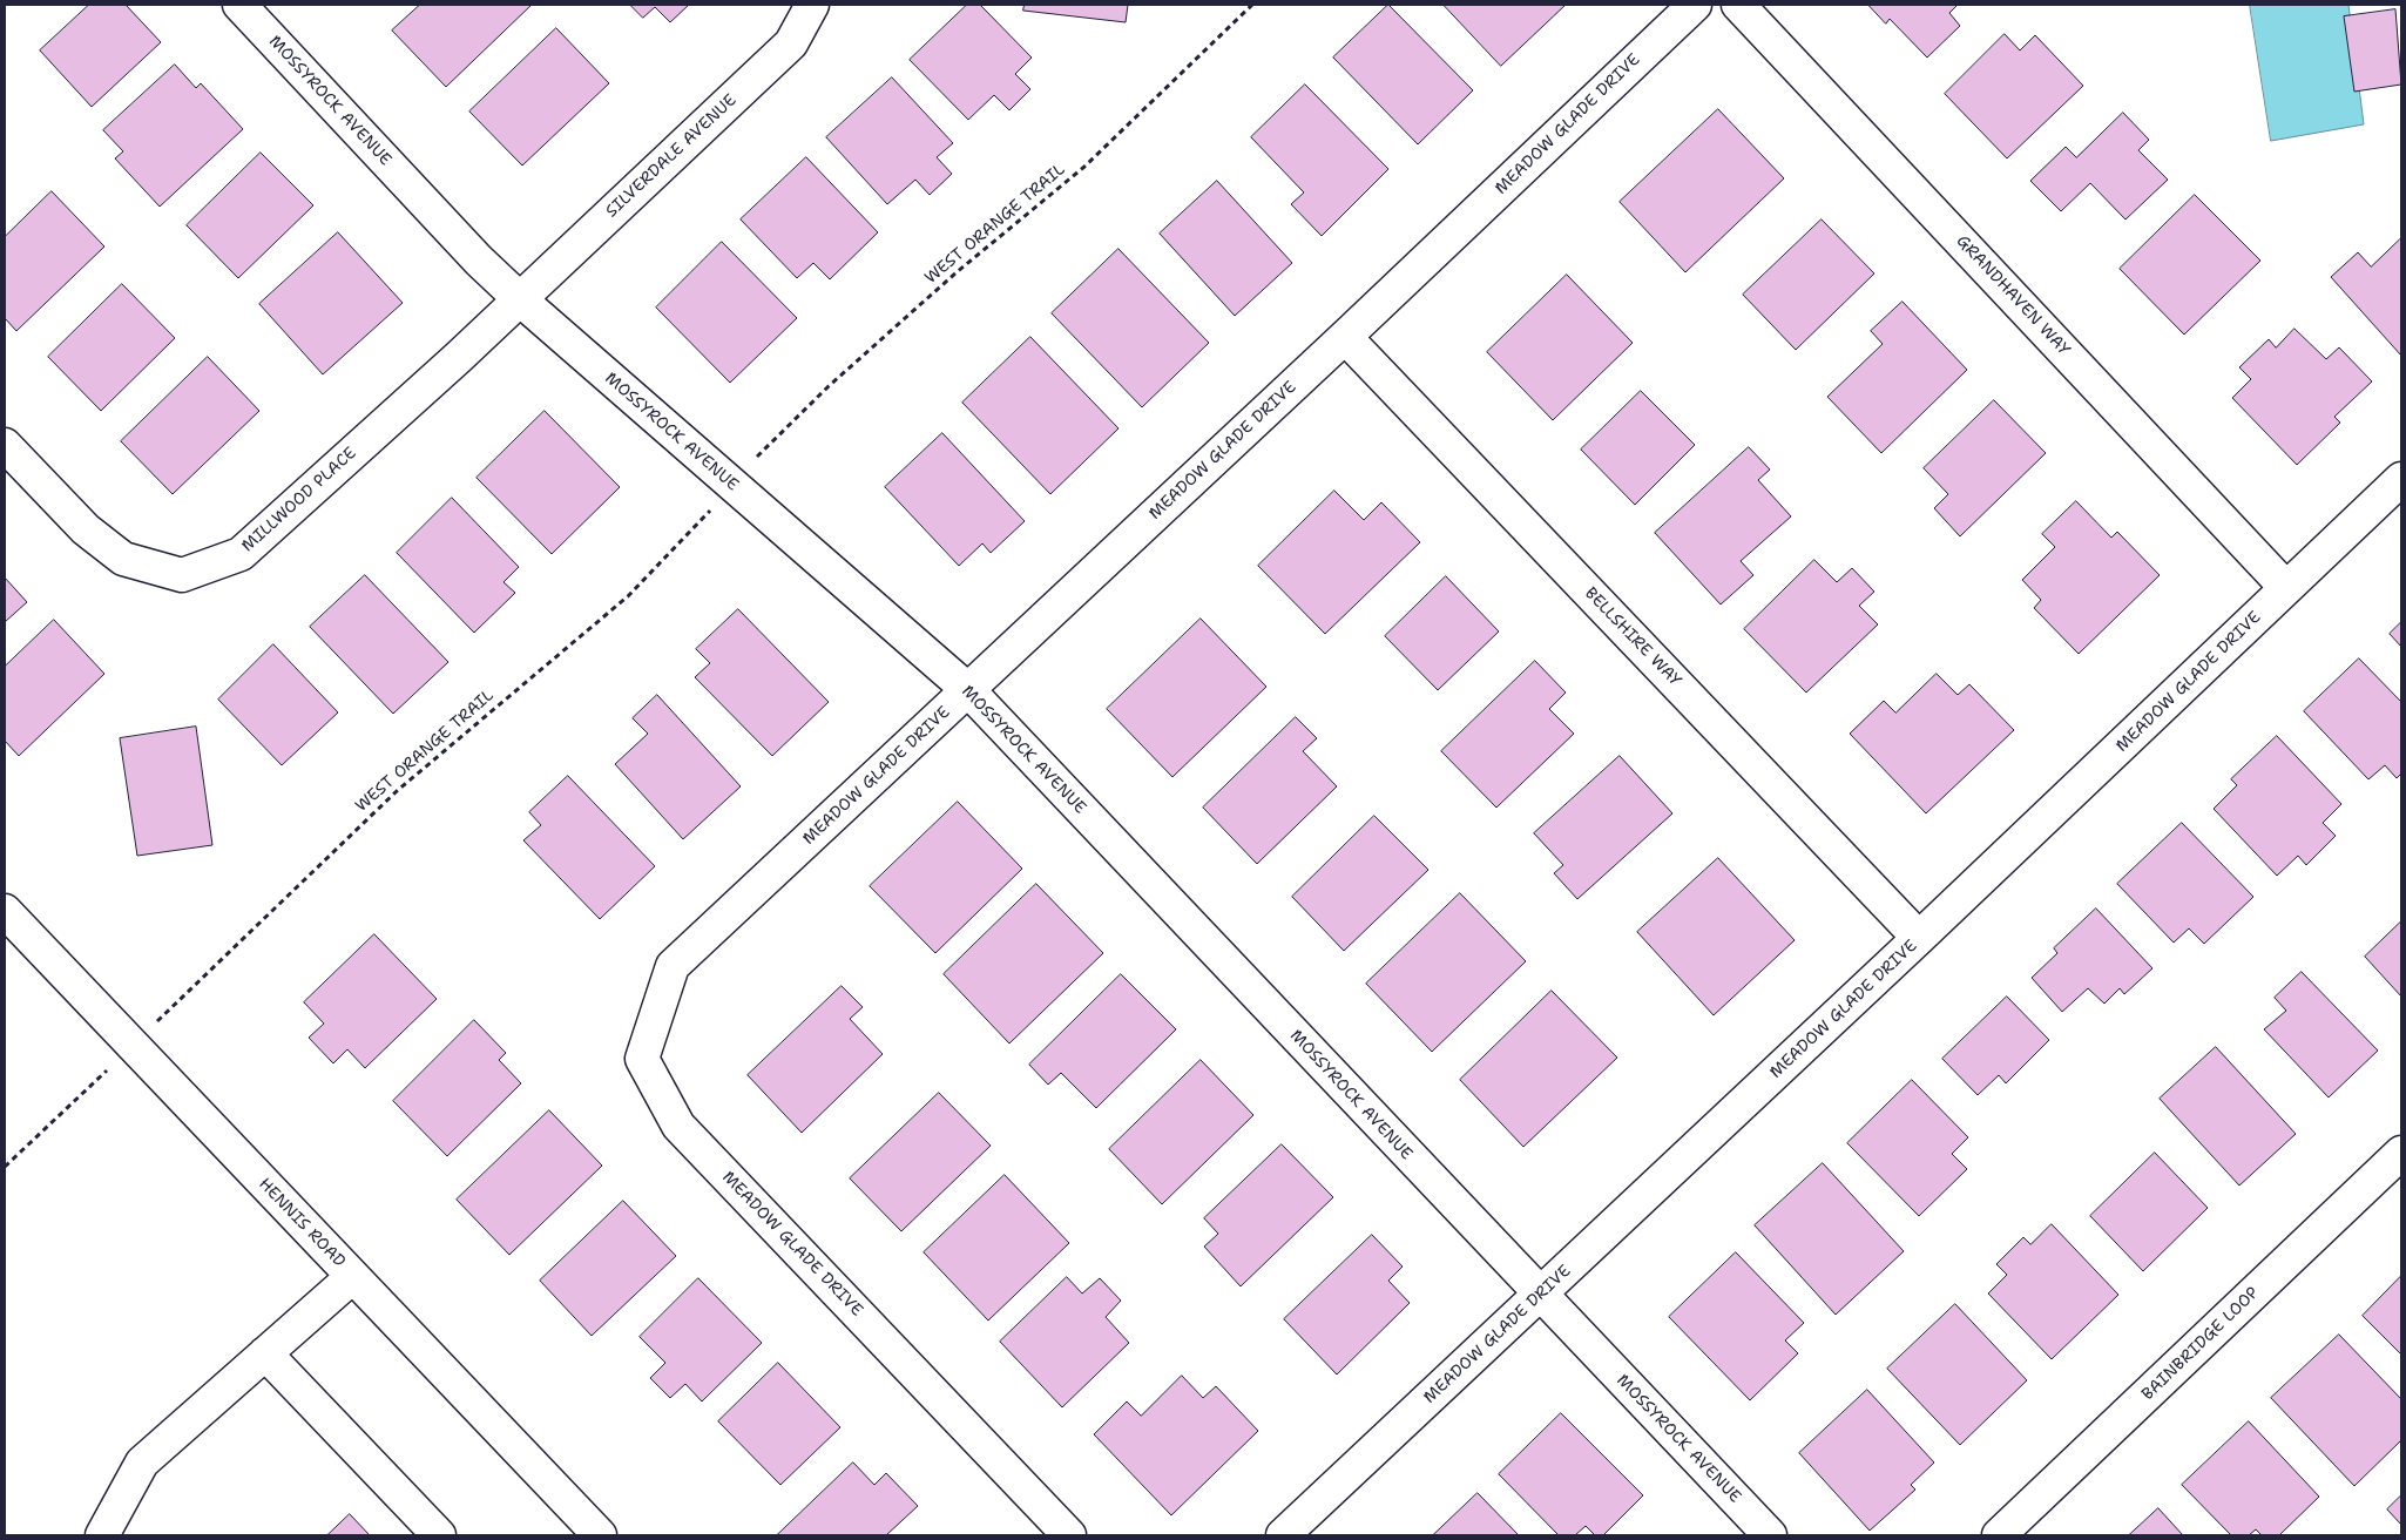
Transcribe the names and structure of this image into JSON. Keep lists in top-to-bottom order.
{
  "streets": {
    "street": [
      "MOSSYROCK AVENUE",
      "MEADOW GLADE DRIVE",
      "SILVERDALE AVENUE",
      "GRANDHAVEN WAY",
      "MILLWOOD PLACE",
      "BELLSHIRE WAY",
      "HENNIS ROAD",
      "BAINBRIDGE LOOP"
    ],
    "path": ["WEST ORANGE TRAIL"]
  },
  "crossings": [
    ["MOSSYROCK AVENUE", "MEADOW GLADE DRIVE"],
    ["MOSSYROCK AVENUE", "SILVERDALE AVENUE"],
    ["MOSSYROCK AVENUE", "MILLWOOD PLACE"],
    ["MEADOW GLADE DRIVE", "GRANDHAVEN WAY"],
    ["MEADOW GLADE DRIVE", "BELLSHIRE WAY"],
    ["SILVERDALE AVENUE", "MILLWOOD PLACE"]
  ]
}
